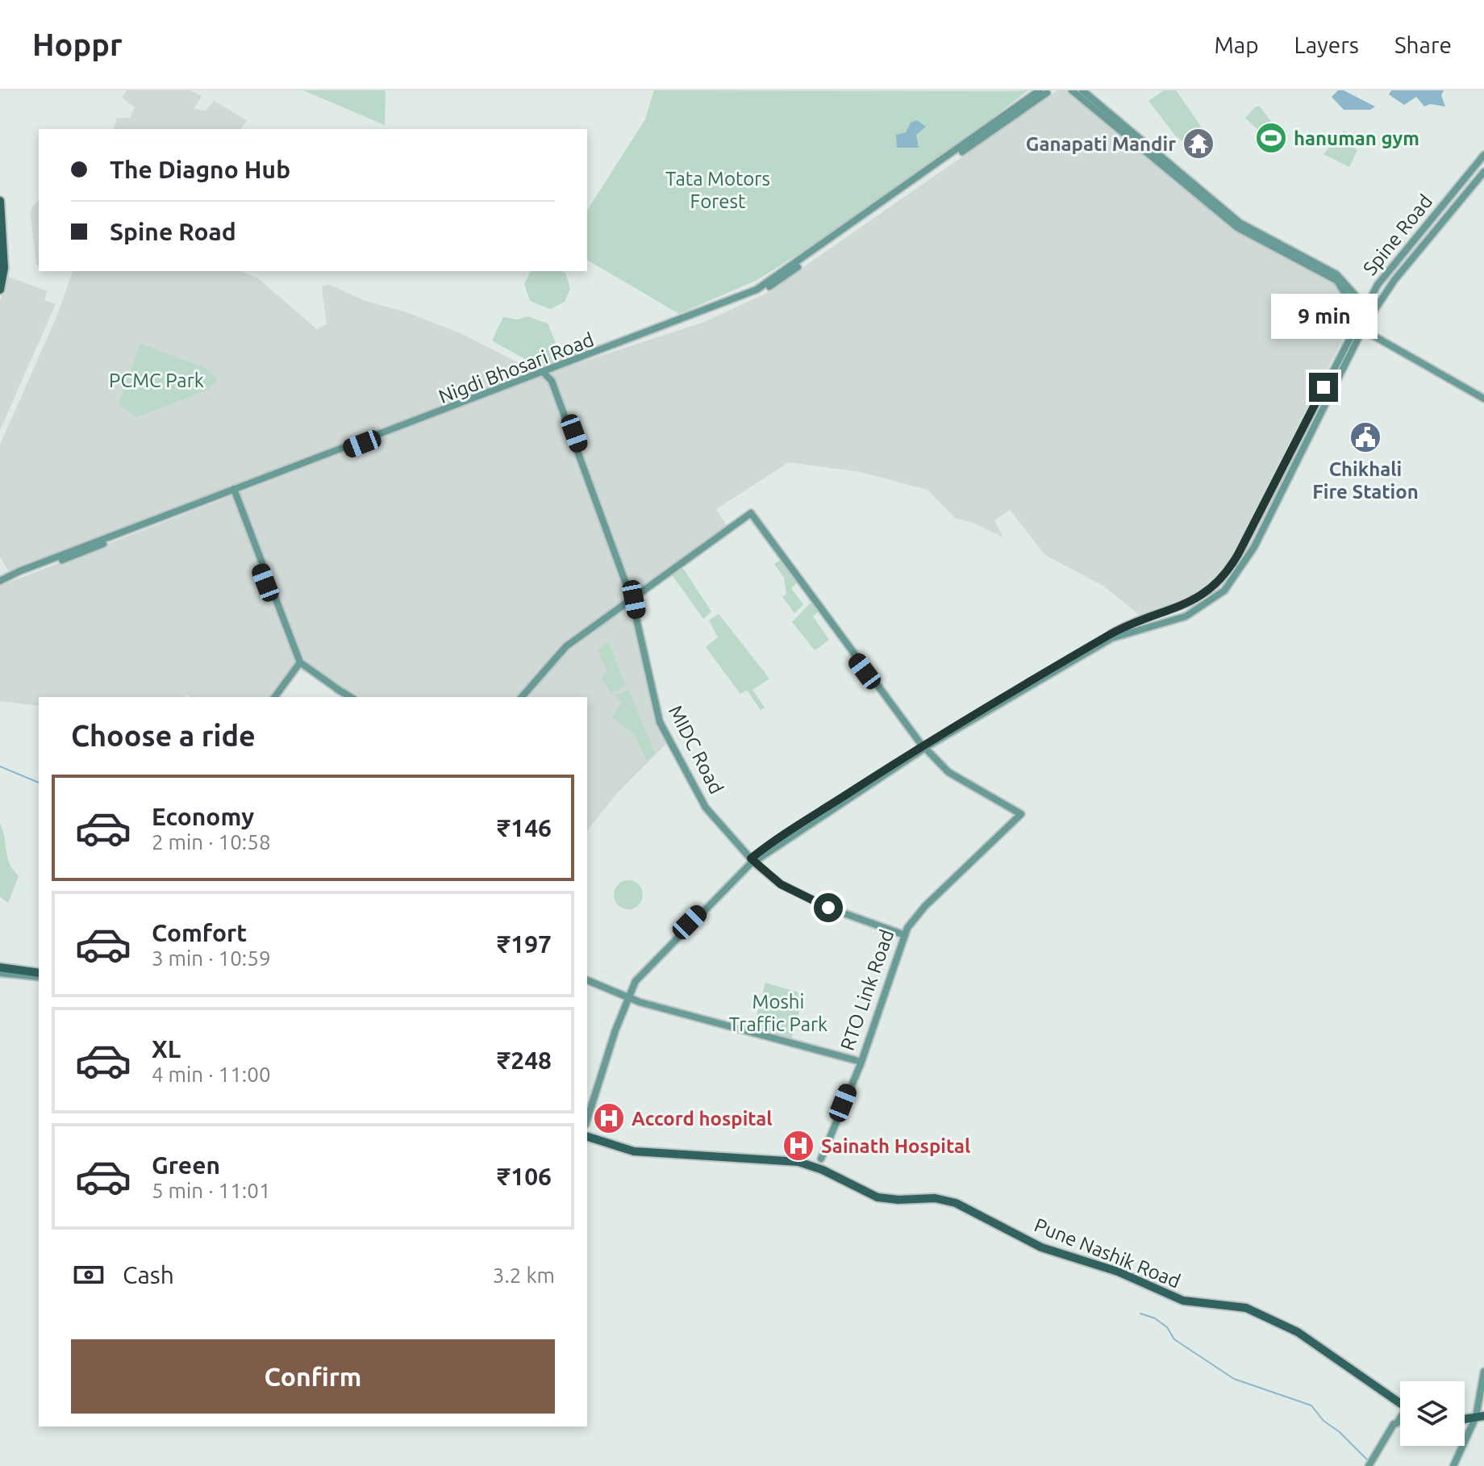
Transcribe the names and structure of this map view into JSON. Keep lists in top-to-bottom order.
{
  "streets": {
    "highway": ["Pune Nashik Road"],
    "main road": [
      "Spine Road",
      "Nigdi Bhosari Road",
      "MIDC Road",
      "RTO Link Road"
    ]
  },
  "crossings": [
    ["MIDC Road", "RTO Link Road"],
    ["RTO Link Road", "Pune Nashik Road"]
  ],
  "parks": ["Tata Motors Forest", "PCMC Park", "Moshi Traffic Park"],
  "places": {
    "sports": ["hanuman gym"],
    "temple": ["Ganapati Mandir"],
    "public building": ["Chikhali Fire Station"],
    "hospital": ["Accord hospital", "Sainath Hospital"]
  },
  "page": {
    "header": "Hoppr",
    "nav": ["Map", "Layers", "Share"],
    "banner": ["The Diagno Hub", "Spine Road"],
    "bubble": "9 min",
    "heading": "Choose a ride",
    "list": [
      {
        "name": "Economy",
        "note": "2 min · 10:58",
        "value": "₹146"
      },
      {
        "name": "Comfort",
        "note": "3 min · 10:59",
        "value": "₹197"
      },
      {
        "name": "XL",
        "note": "4 min · 11:00",
        "value": "₹248"
      },
      {
        "name": "Green",
        "note": "5 min · 11:01",
        "value": "₹106"
      }
    ],
    "pay": ["Cash", "3.2 km"],
    "buttons": "Confirm"
  }
}
